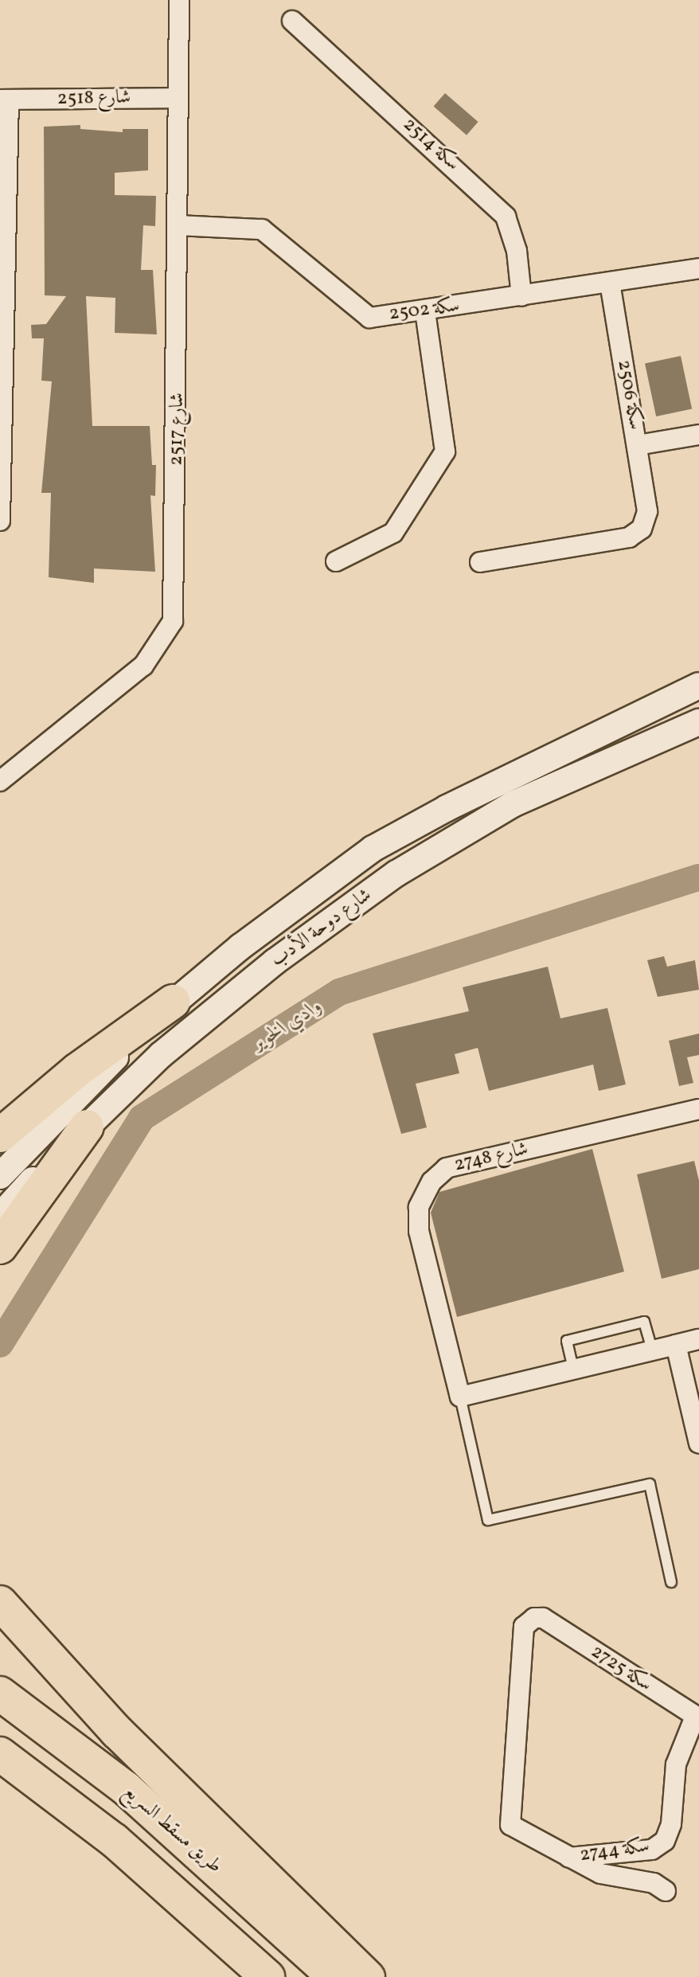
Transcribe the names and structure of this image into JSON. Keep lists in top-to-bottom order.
{
  "streets": {
    "highway": ["طريق مسقط السريع"],
    "main road": ["شارع دوحة الأدب"],
    "street": [
      "2518 شارع",
      "سكة 2514",
      "2502 سكة",
      "سكة 2506",
      "2517 شارع",
      "شارع 2748",
      "سكة 2725",
      "سكة 2744"
    ]
  },
  "crossings": [
    ["2518 شارع", "2517 شارع"],
    ["سكة 2514", "2502 سكة"],
    ["2502 سكة", "سكة 2506"],
    ["2502 سكة", "2517 شارع"],
    ["سكة 2725", "سكة 2744"]
  ],
  "water": ["وادي الخوير"]
}
